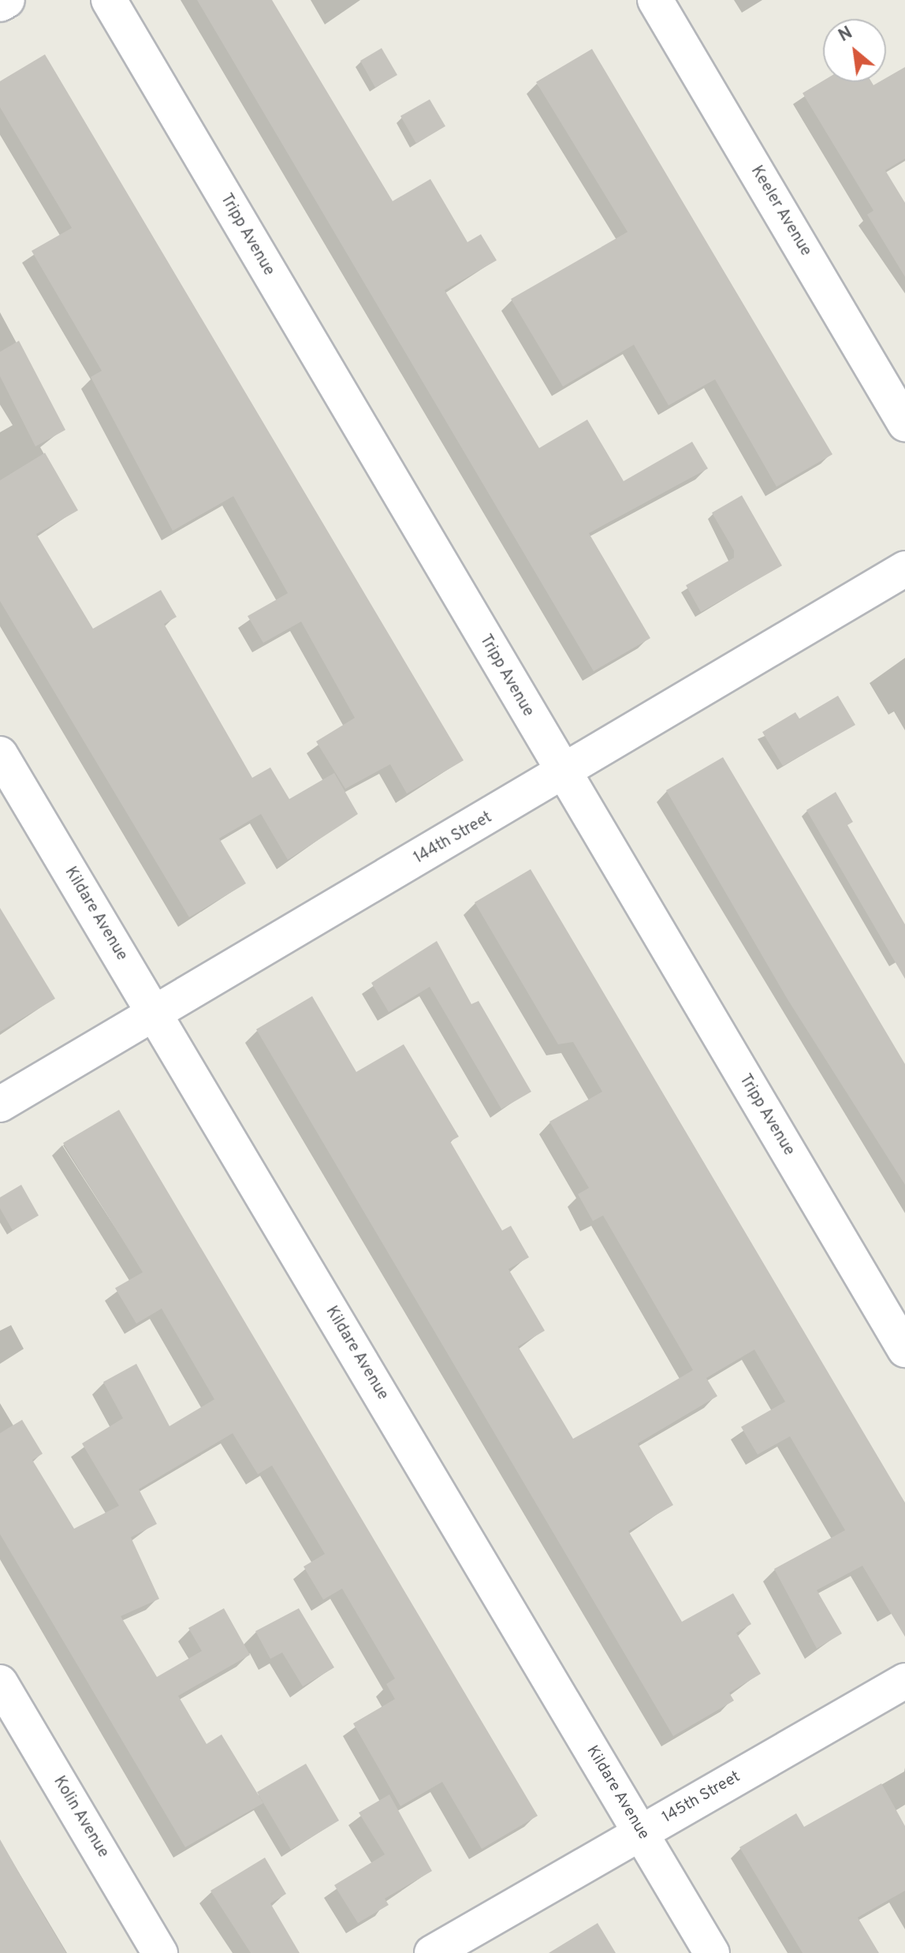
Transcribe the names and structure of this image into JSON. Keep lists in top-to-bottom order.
{
  "streets": {
    "street": [
      "Keeler Avenue",
      "Tripp Avenue",
      "144th Street",
      "Kildare Avenue",
      "145th Street",
      "Kolin Avenue"
    ]
  },
  "crossings": [
    ["Tripp Avenue", "144th Street"],
    ["144th Street", "Kildare Avenue"],
    ["Kildare Avenue", "145th Street"]
  ],
  "north": "top left"
}
